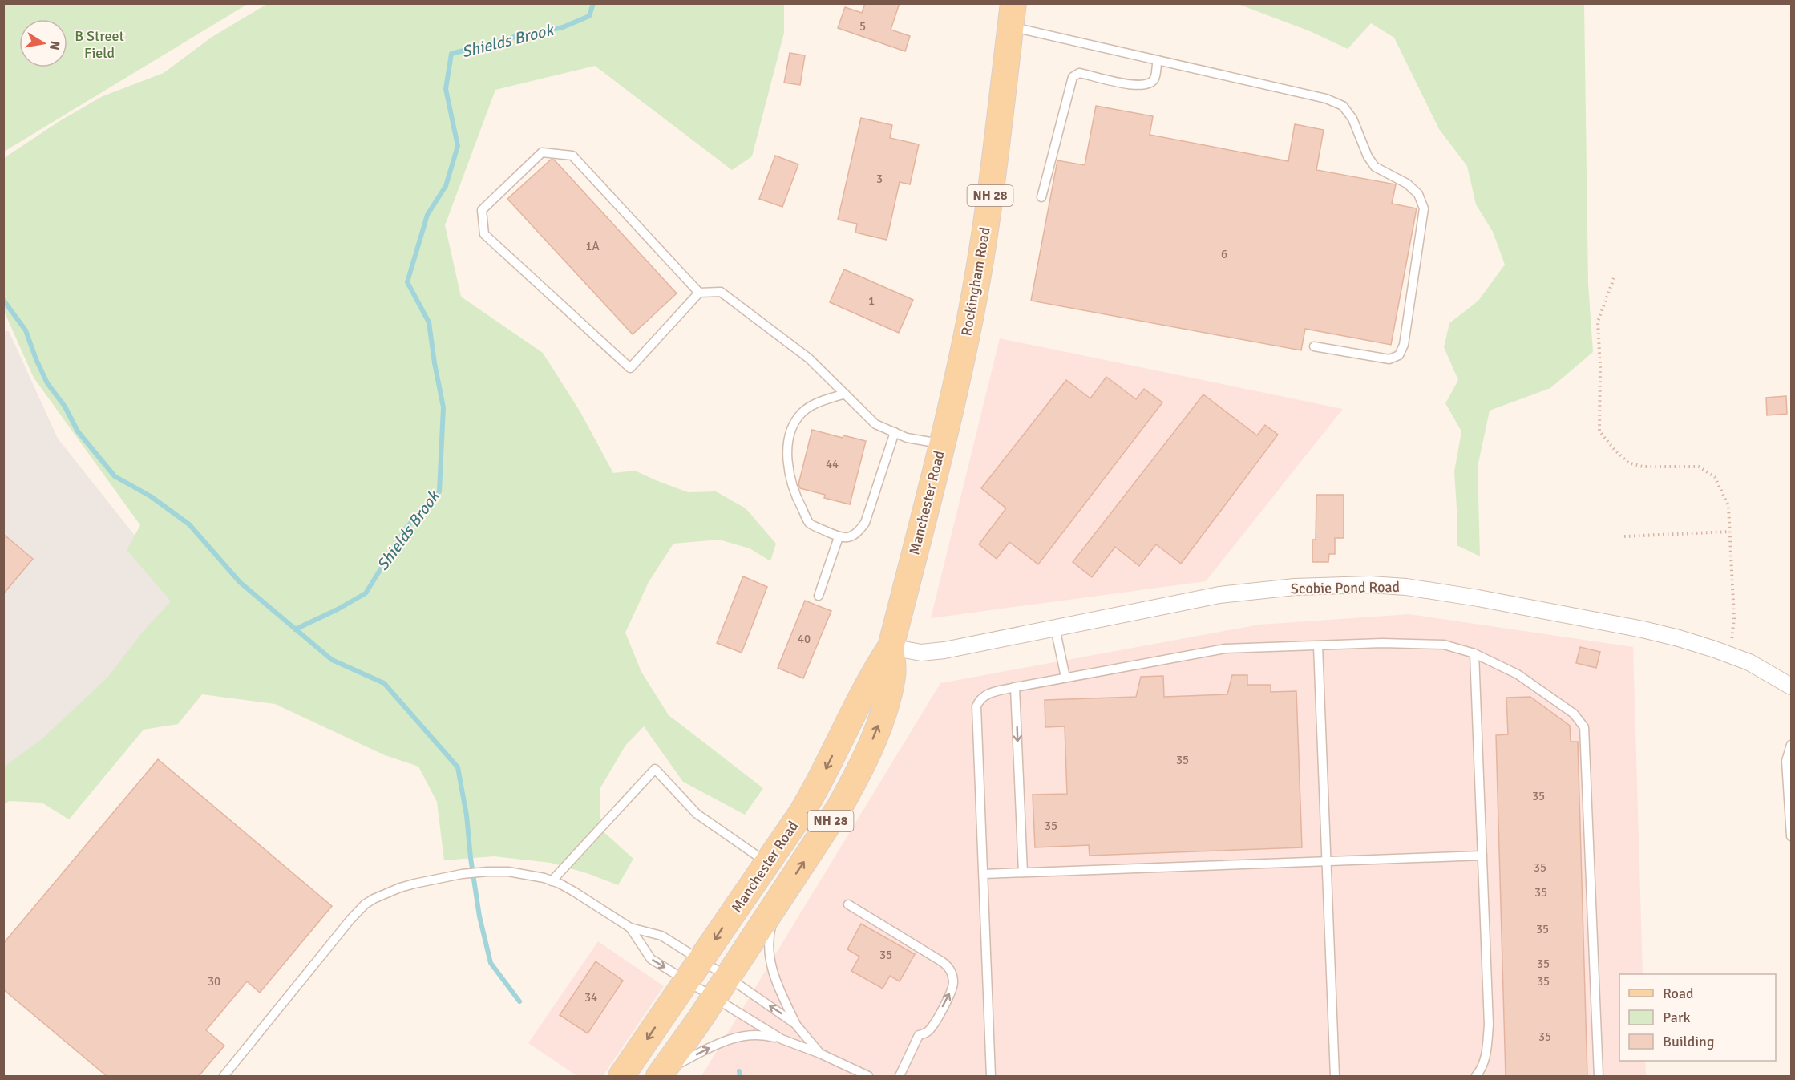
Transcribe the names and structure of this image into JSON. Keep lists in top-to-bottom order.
{
  "streets": {
    "main road": ["NH 28", "Rockingham Road", "Manchester Road"],
    "street": ["Scobie Pond Road"]
  },
  "crossings": [
    ["Rockingham Road", "Manchester Road"],
    ["Manchester Road", "Scobie Pond Road"]
  ],
  "water": ["Shields Brook"],
  "parks": ["B Street Field"],
  "house_numbers": [
    "5",
    "3",
    "1A",
    "6",
    "1",
    "44",
    "40",
    "35",
    "35",
    "35",
    "35",
    "35",
    "35",
    "35",
    "35",
    "30",
    "35",
    "34",
    "35"
  ],
  "legend": ["Road", "Park", "Building"],
  "north": "right"
}
